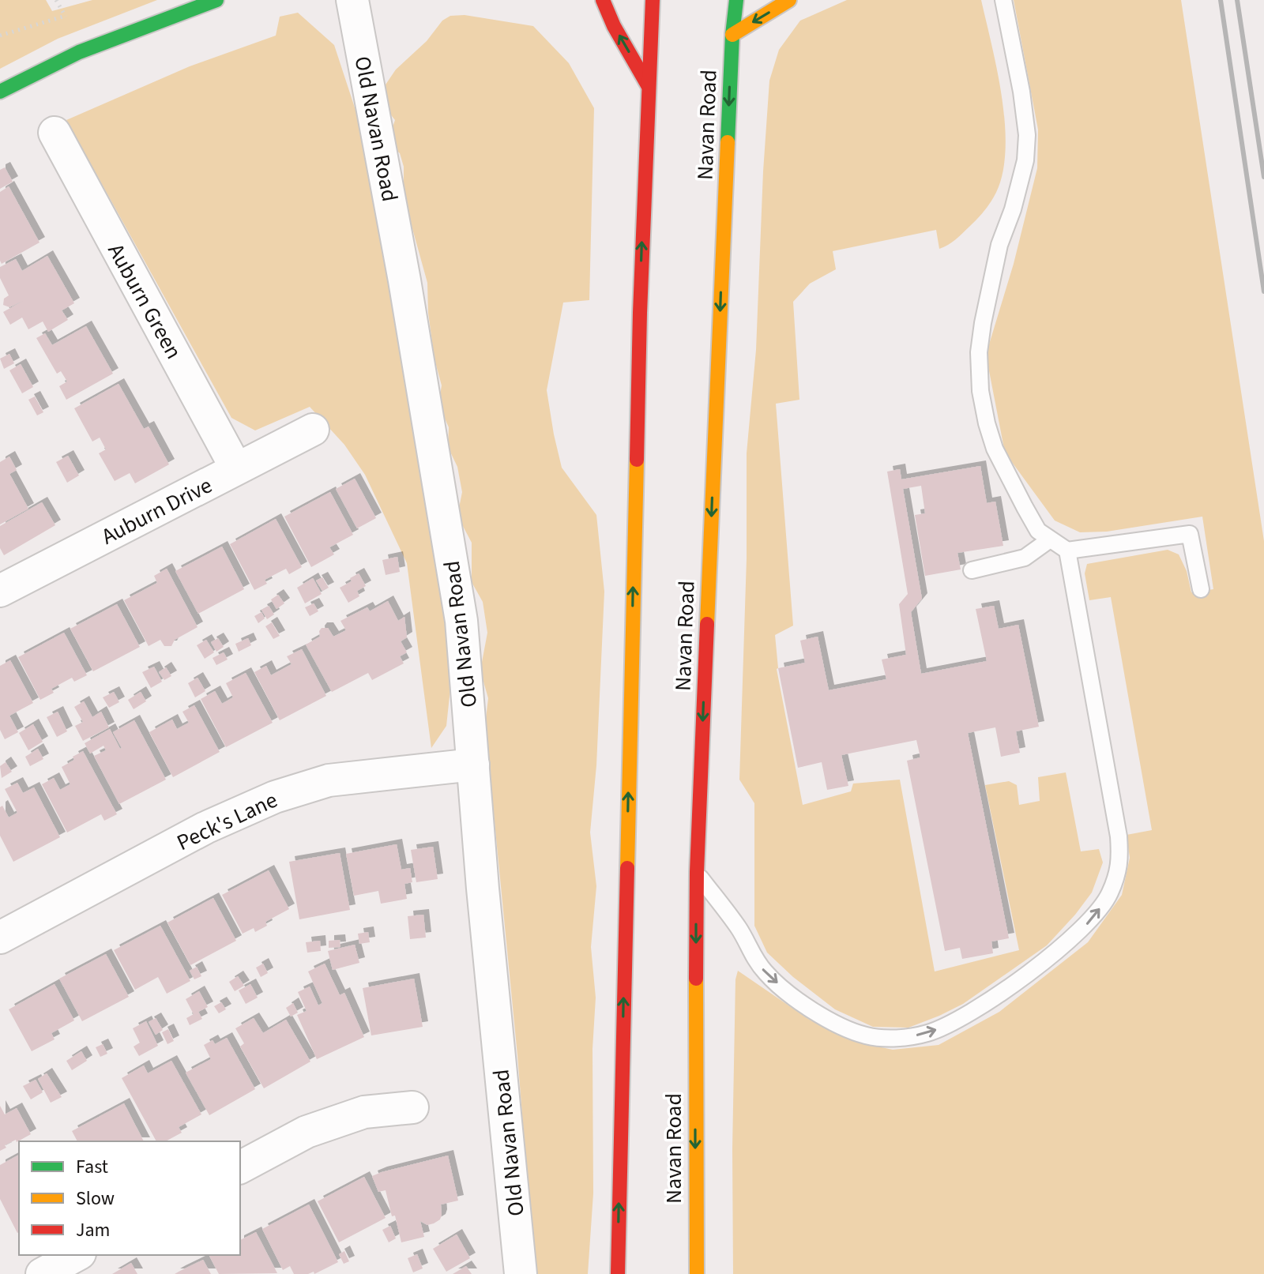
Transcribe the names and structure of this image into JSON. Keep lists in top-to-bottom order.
{
  "streets": {
    "main road": ["Navan Road"],
    "street": [
      "Old Navan Road",
      "Auburn Green",
      "Auburn Drive",
      "Peck's Lane"
    ]
  },
  "crossings": [
    ["Old Navan Road", "Peck's Lane"],
    ["Auburn Green", "Auburn Drive"]
  ],
  "legend": ["Fast", "Slow", "Jam"]
}
